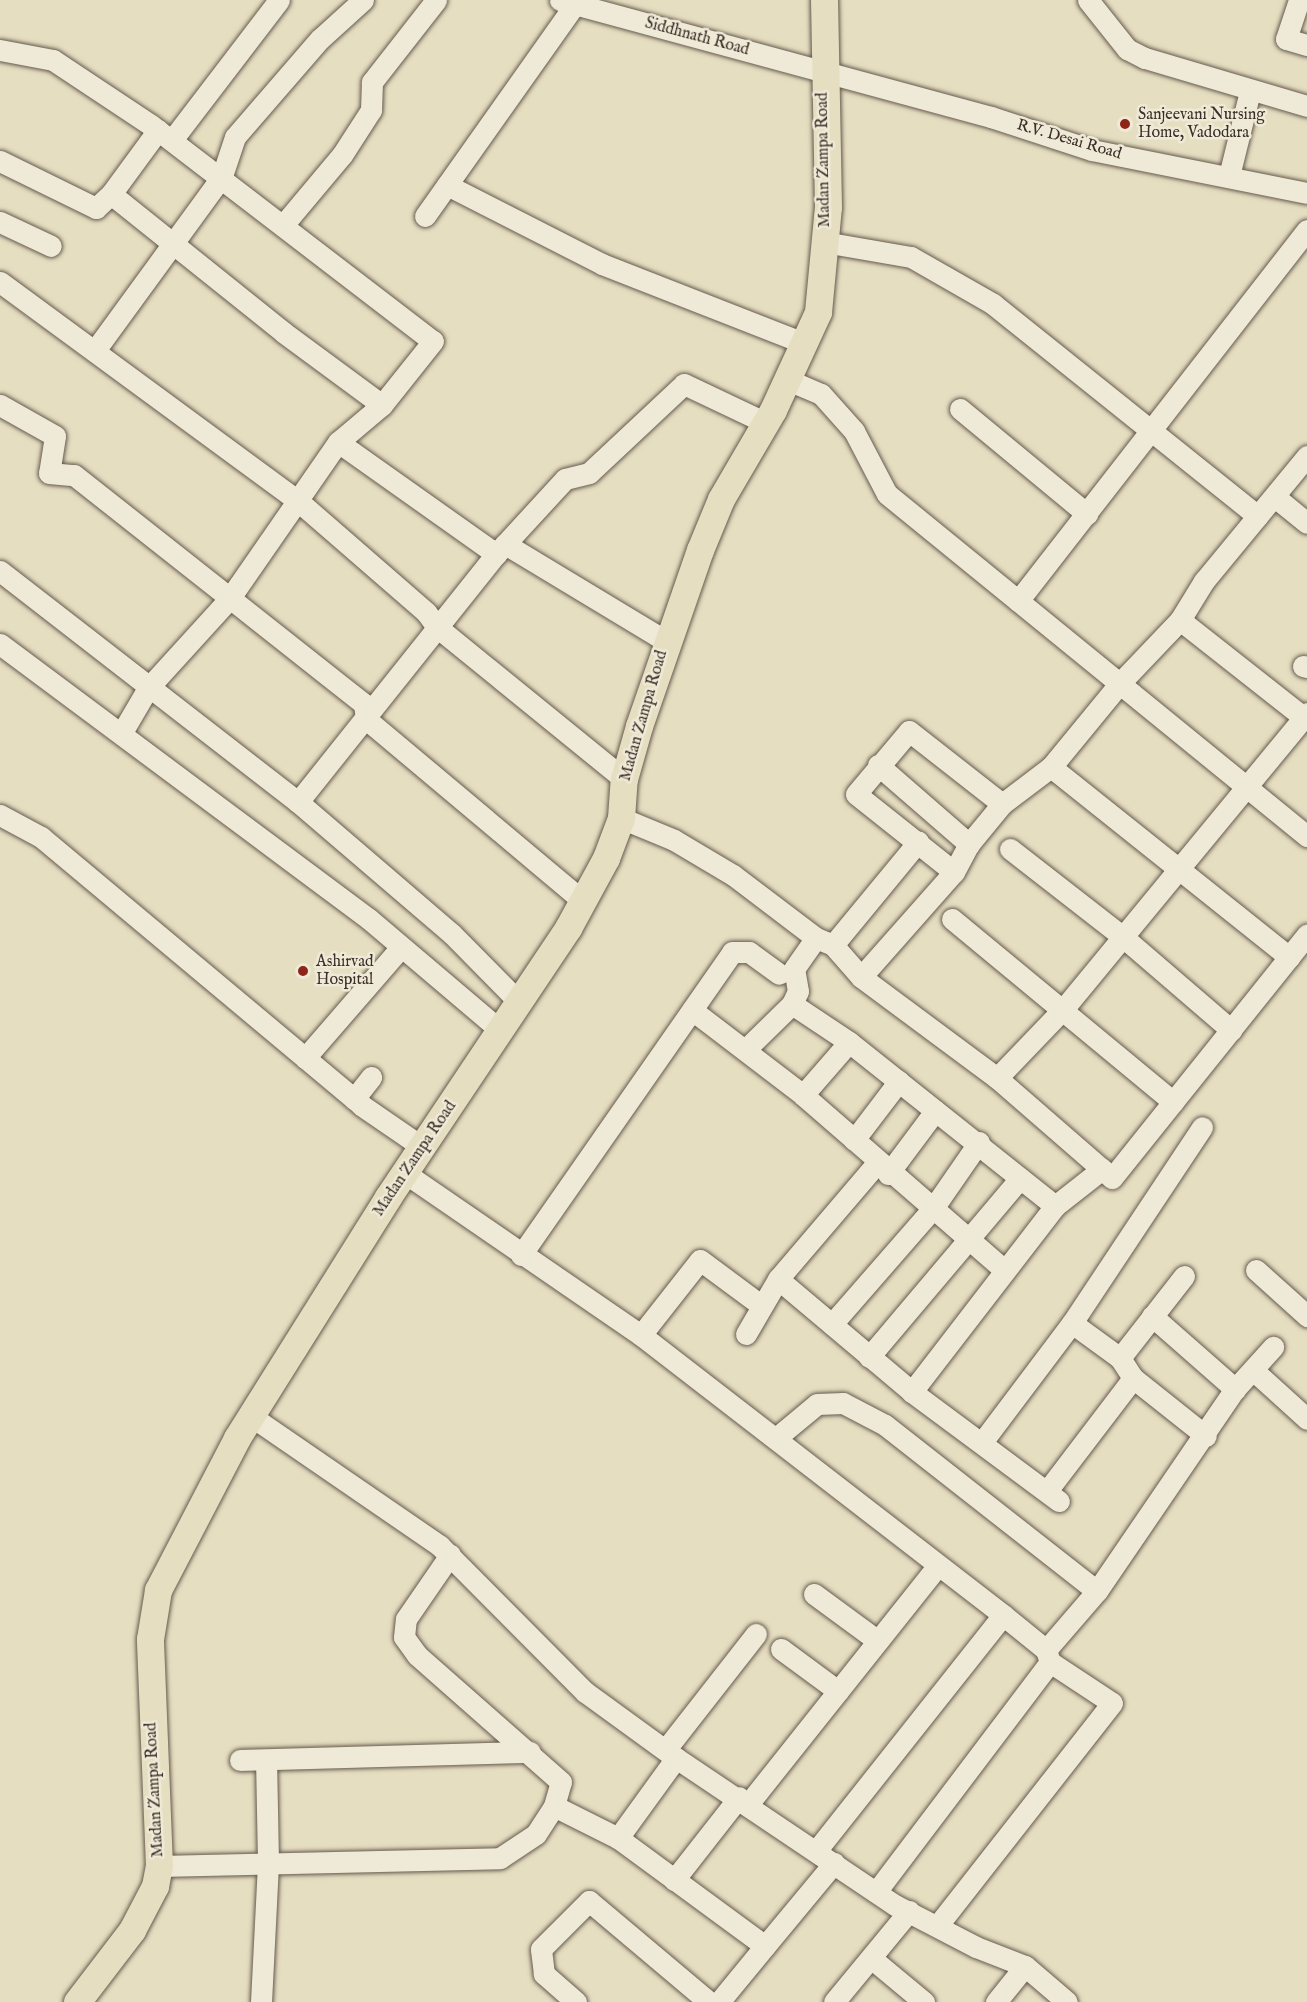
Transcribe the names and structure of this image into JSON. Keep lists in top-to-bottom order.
{
  "streets": {
    "main road": ["Madan Zampa Road"],
    "street": ["Siddhnath Road", "R.V. Desai Road"]
  },
  "crossings": [
    ["Siddhnath Road", "R.V. Desai Road"],
    ["Siddhnath Road", "Madan Zampa Road"],
    ["R.V. Desai Road", "Madan Zampa Road"]
  ],
  "places": ["Sanjeevani Nursing Home, Vadodara", "Ashirvad Hospital"]
}
